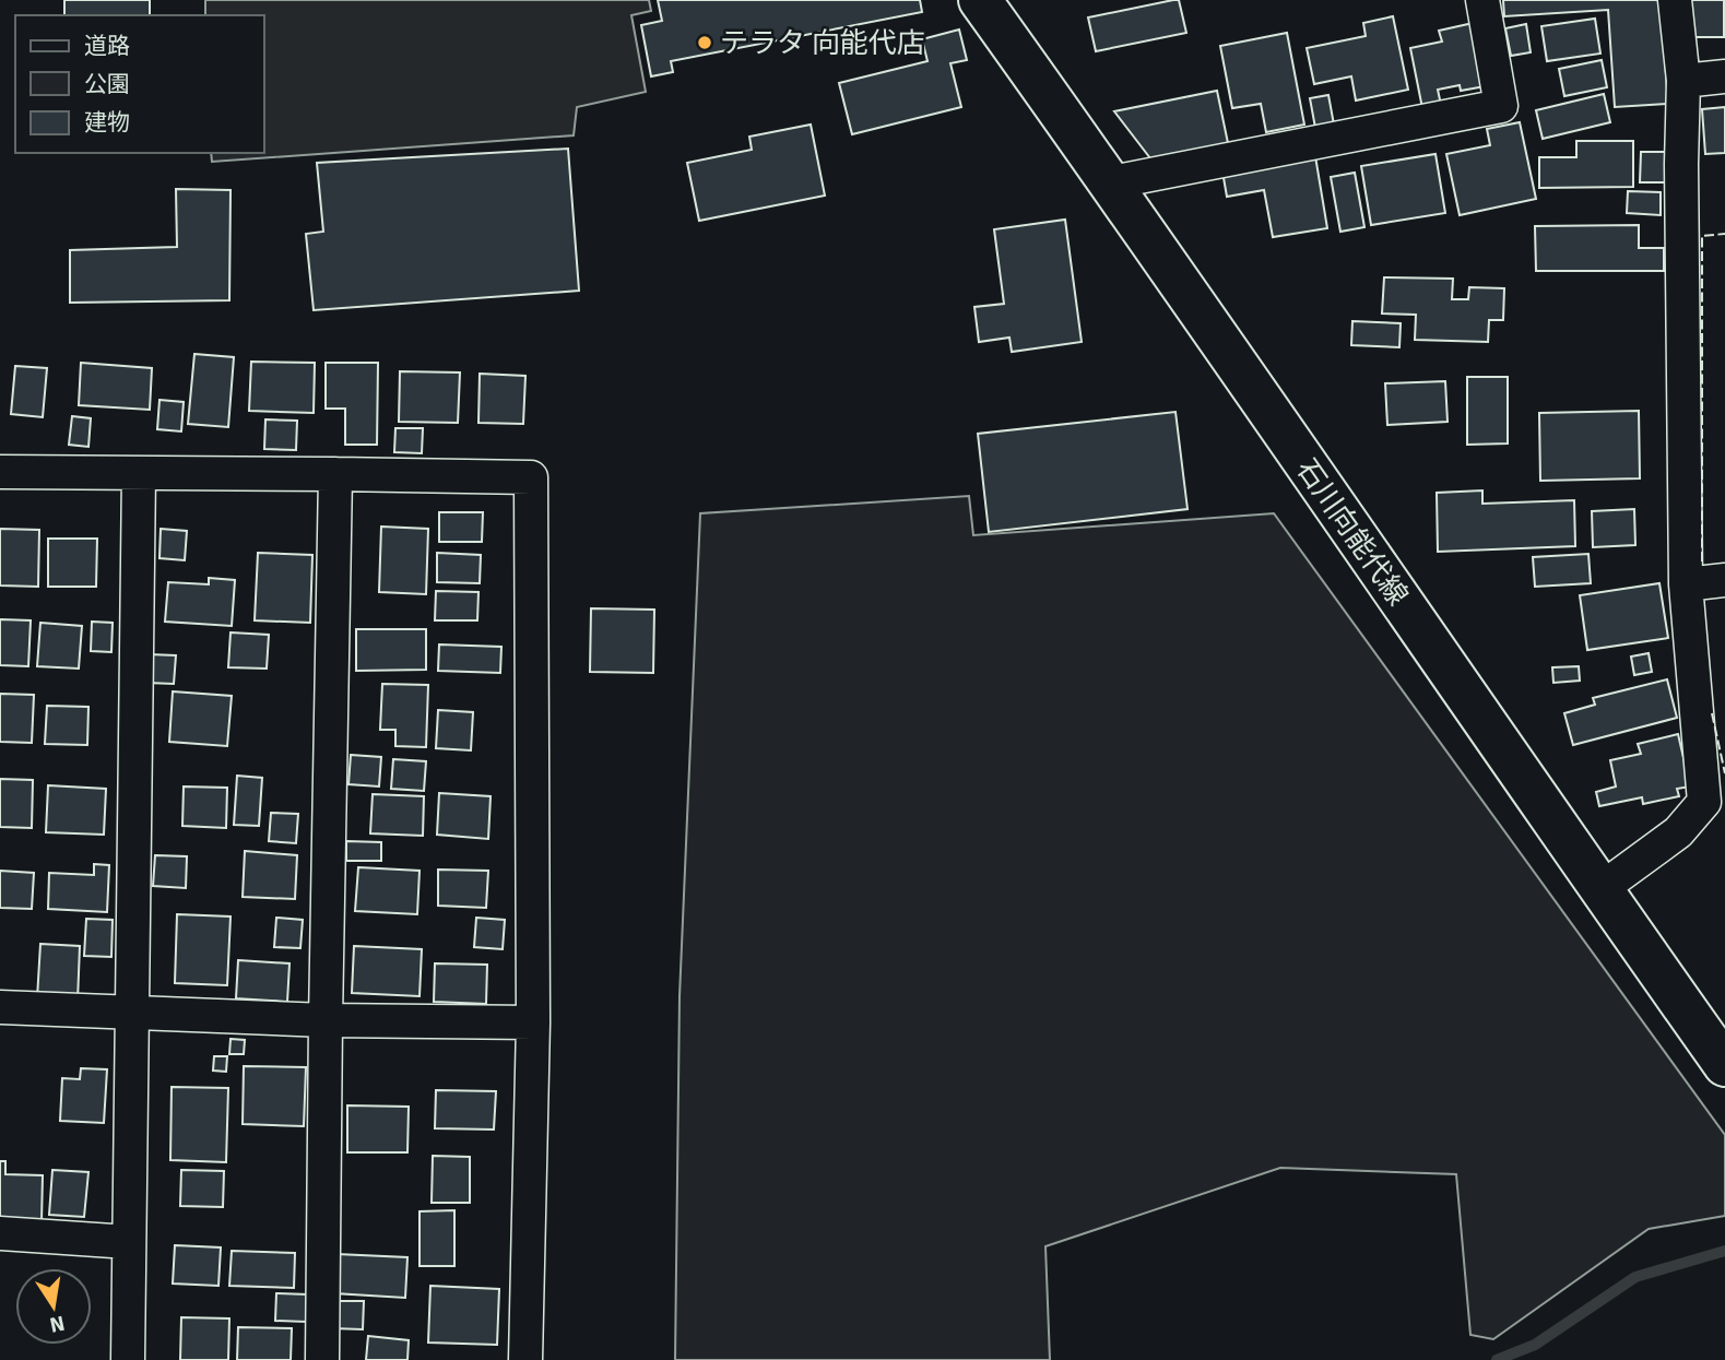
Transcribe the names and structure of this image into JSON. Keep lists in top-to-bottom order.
{
  "streets": {
    "main road": ["石川向能代線"]
  },
  "places": ["テラタ 向能代店"],
  "legend": ["道路", "公園", "建物"],
  "north": "bottom"
}
